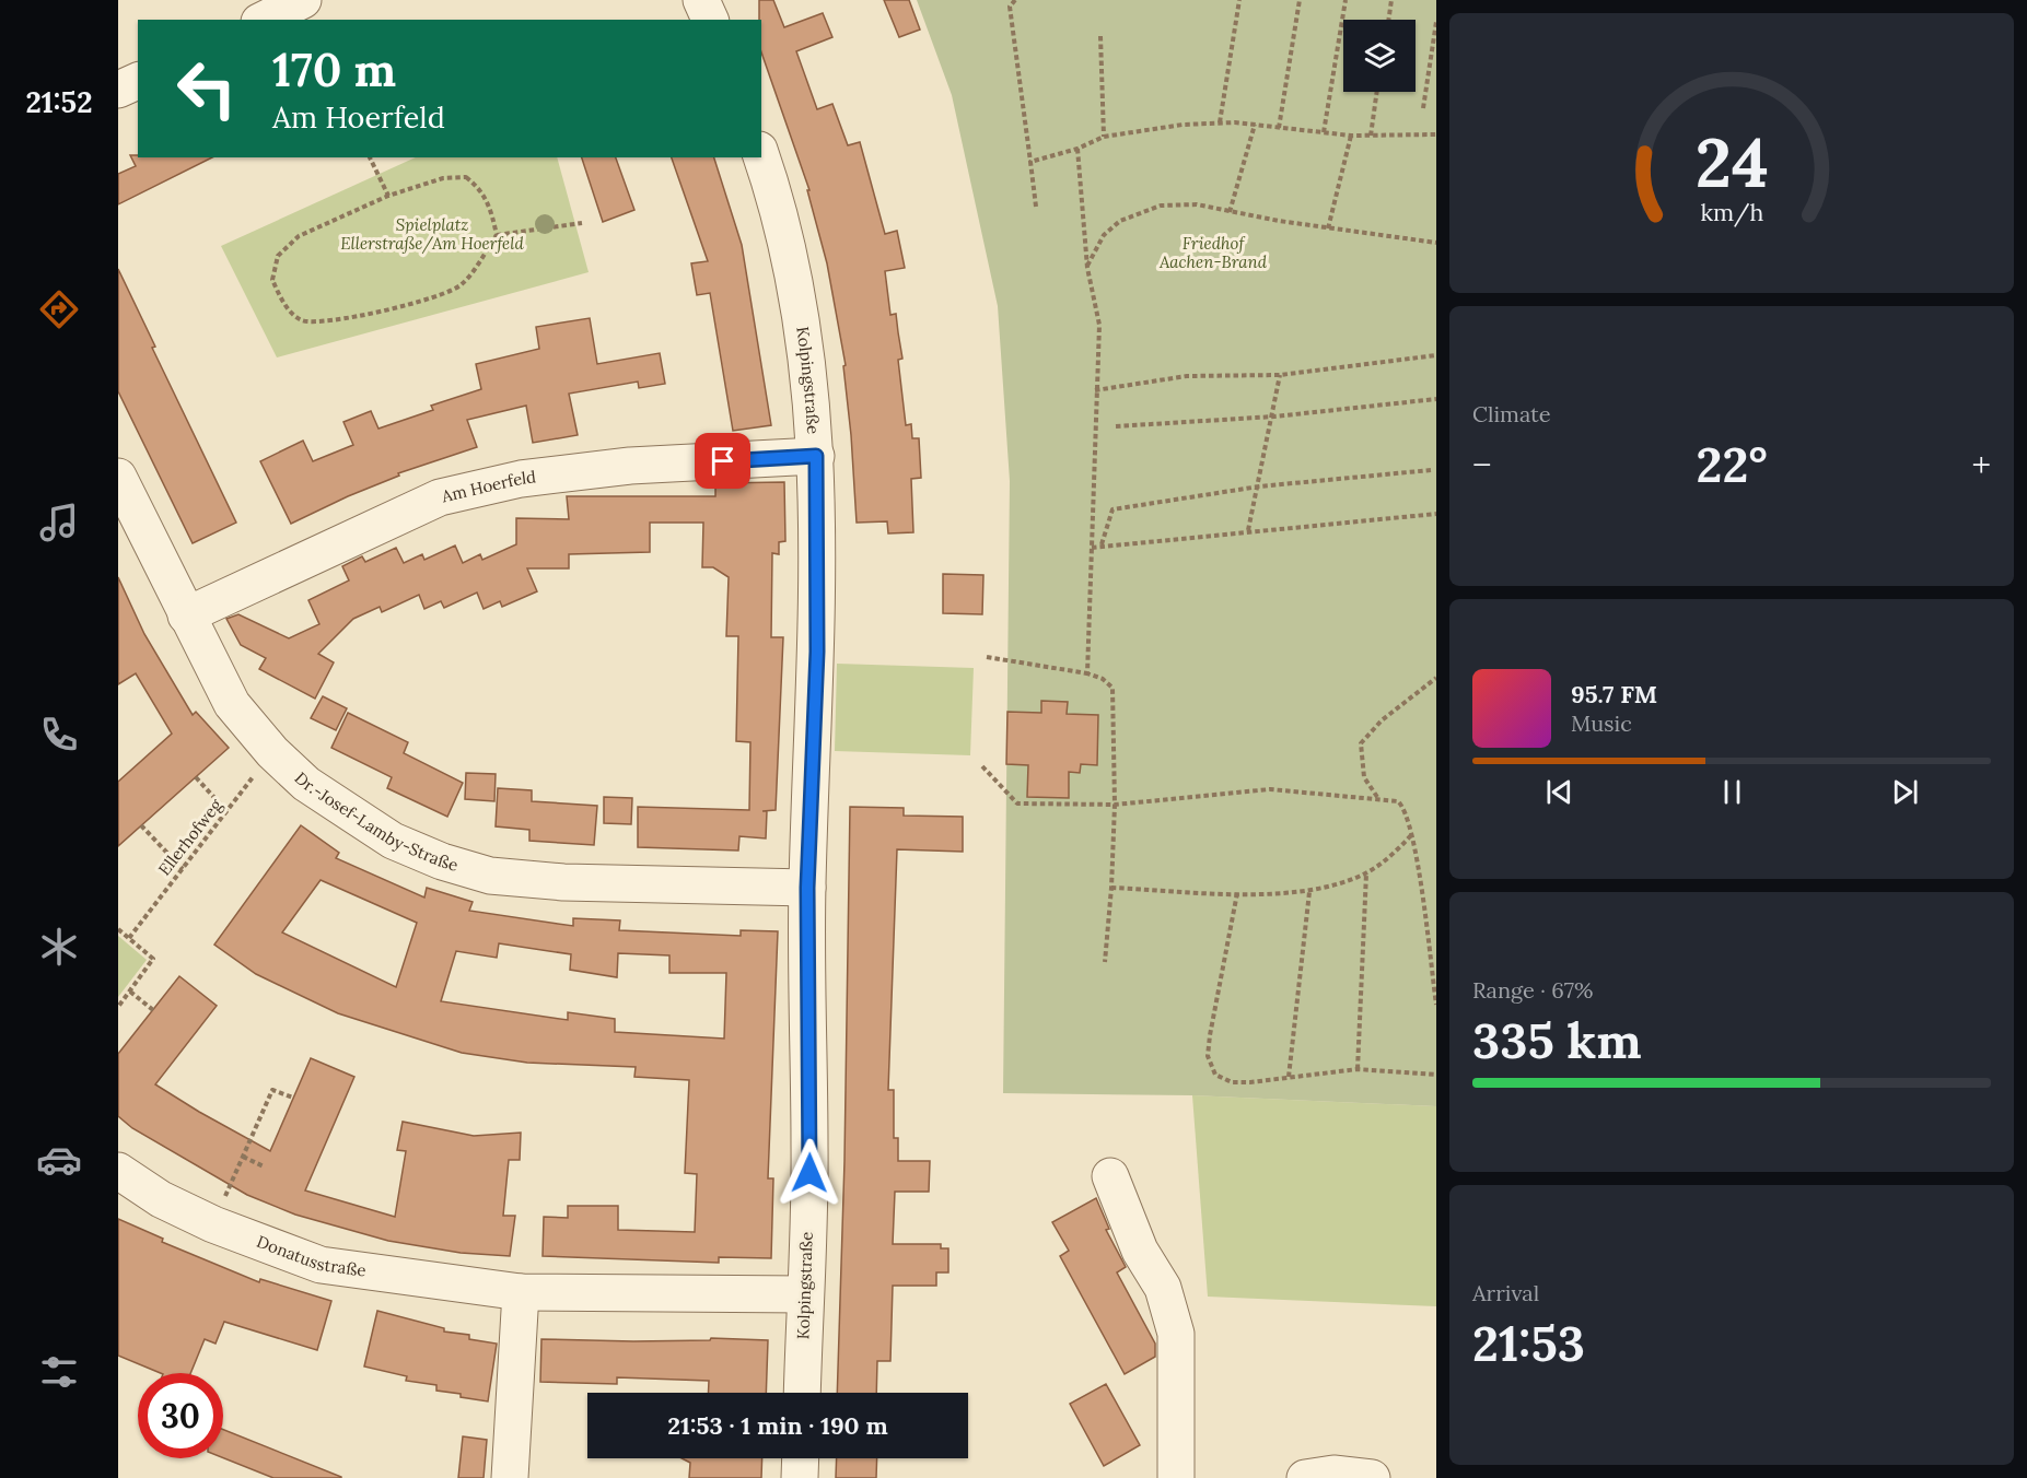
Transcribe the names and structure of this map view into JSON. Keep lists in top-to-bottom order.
{
  "streets": {
    "street": [
      "Kolpingstraße",
      "Am Hoerfeld",
      "Dr.-Josef-Lamby-Straße",
      "Donatusstraße"
    ],
    "path": ["Ellerhofweg"]
  },
  "crossings": [
    ["Kolpingstraße", "Am Hoerfeld"],
    ["Kolpingstraße", "Dr.-Josef-Lamby-Straße"],
    ["Kolpingstraße", "Donatusstraße"],
    ["Am Hoerfeld", "Dr.-Josef-Lamby-Straße"],
    ["Dr.-Josef-Lamby-Straße", "Ellerhofweg"]
  ],
  "parks": ["Spielplatz Ellerstraße/Am Hoerfeld", "Friedhof Aachen-Brand"],
  "page": {
    "tabs": "21:52",
    "turn": ["170 m", "Am Hoerfeld"],
    "tile": [
      "Climate",
      ["Range · 67%", "335 km"],
      ["Arrival", "21:53"]
    ],
    "heat": ["−", "22°", "+"],
    "song": ["95.7 FM", "Music"],
    "limit": "30",
    "trip": "21:53 · 1 min · 190 m",
    "gauge": ["24", "km/h"]
  }
}
